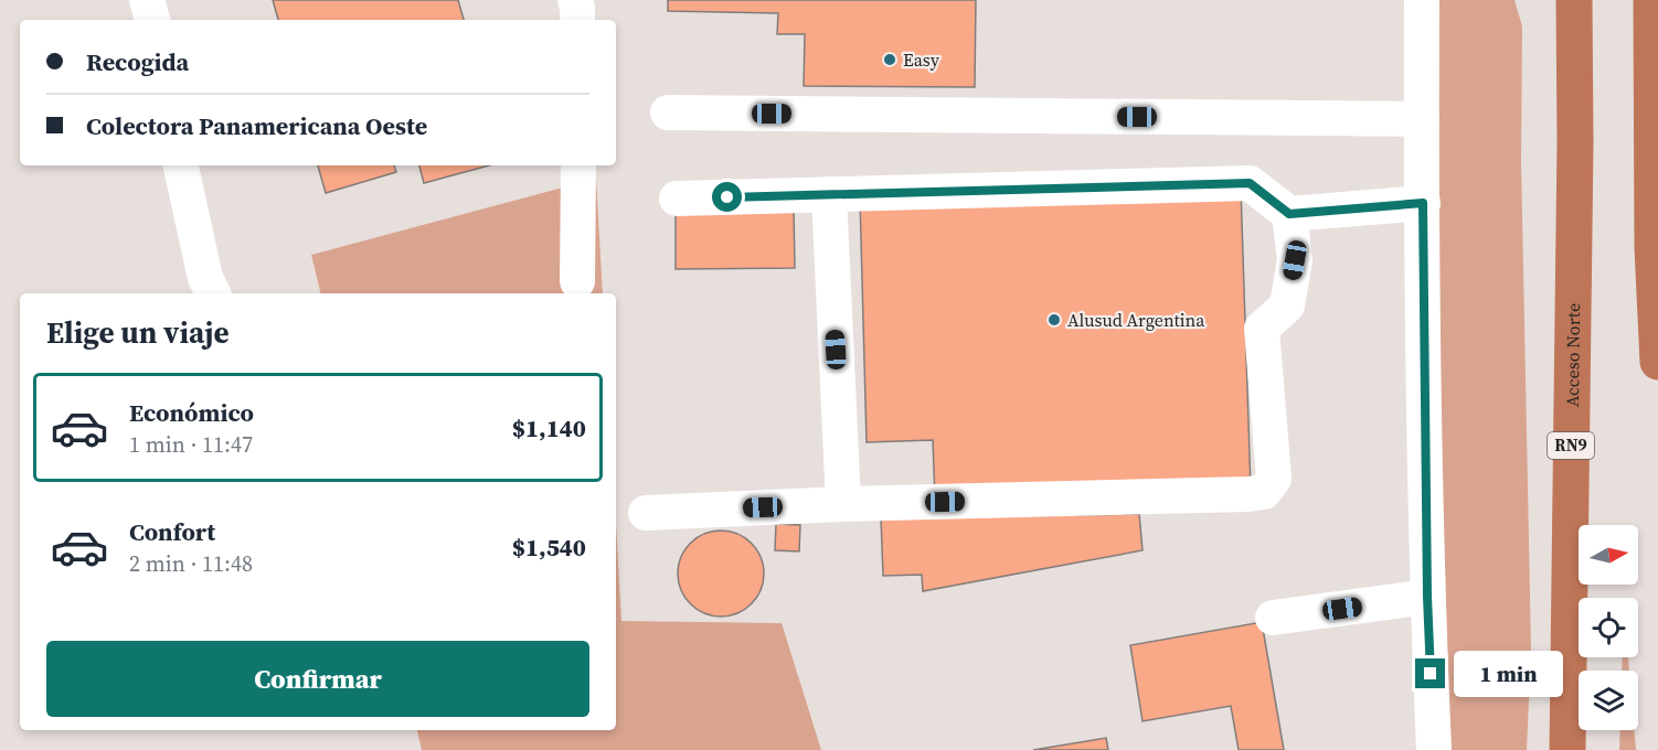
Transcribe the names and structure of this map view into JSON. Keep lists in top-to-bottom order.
{
  "streets": {
    "highway": ["Acceso Norte", "RN9"]
  },
  "places": ["Easy", "Alusud Argentina"],
  "north": "right",
  "page": {
    "banner": ["Recogida", "Colectora Panamericana Oeste"],
    "heading": "Elige un viaje",
    "list": [
      {
        "name": "Económico",
        "note": "1 min · 11:47",
        "value": "$1,140"
      },
      {
        "name": "Confort",
        "note": "2 min · 11:48",
        "value": "$1,540"
      }
    ],
    "buttons": "Confirmar",
    "bubble": "1 min"
  }
}
